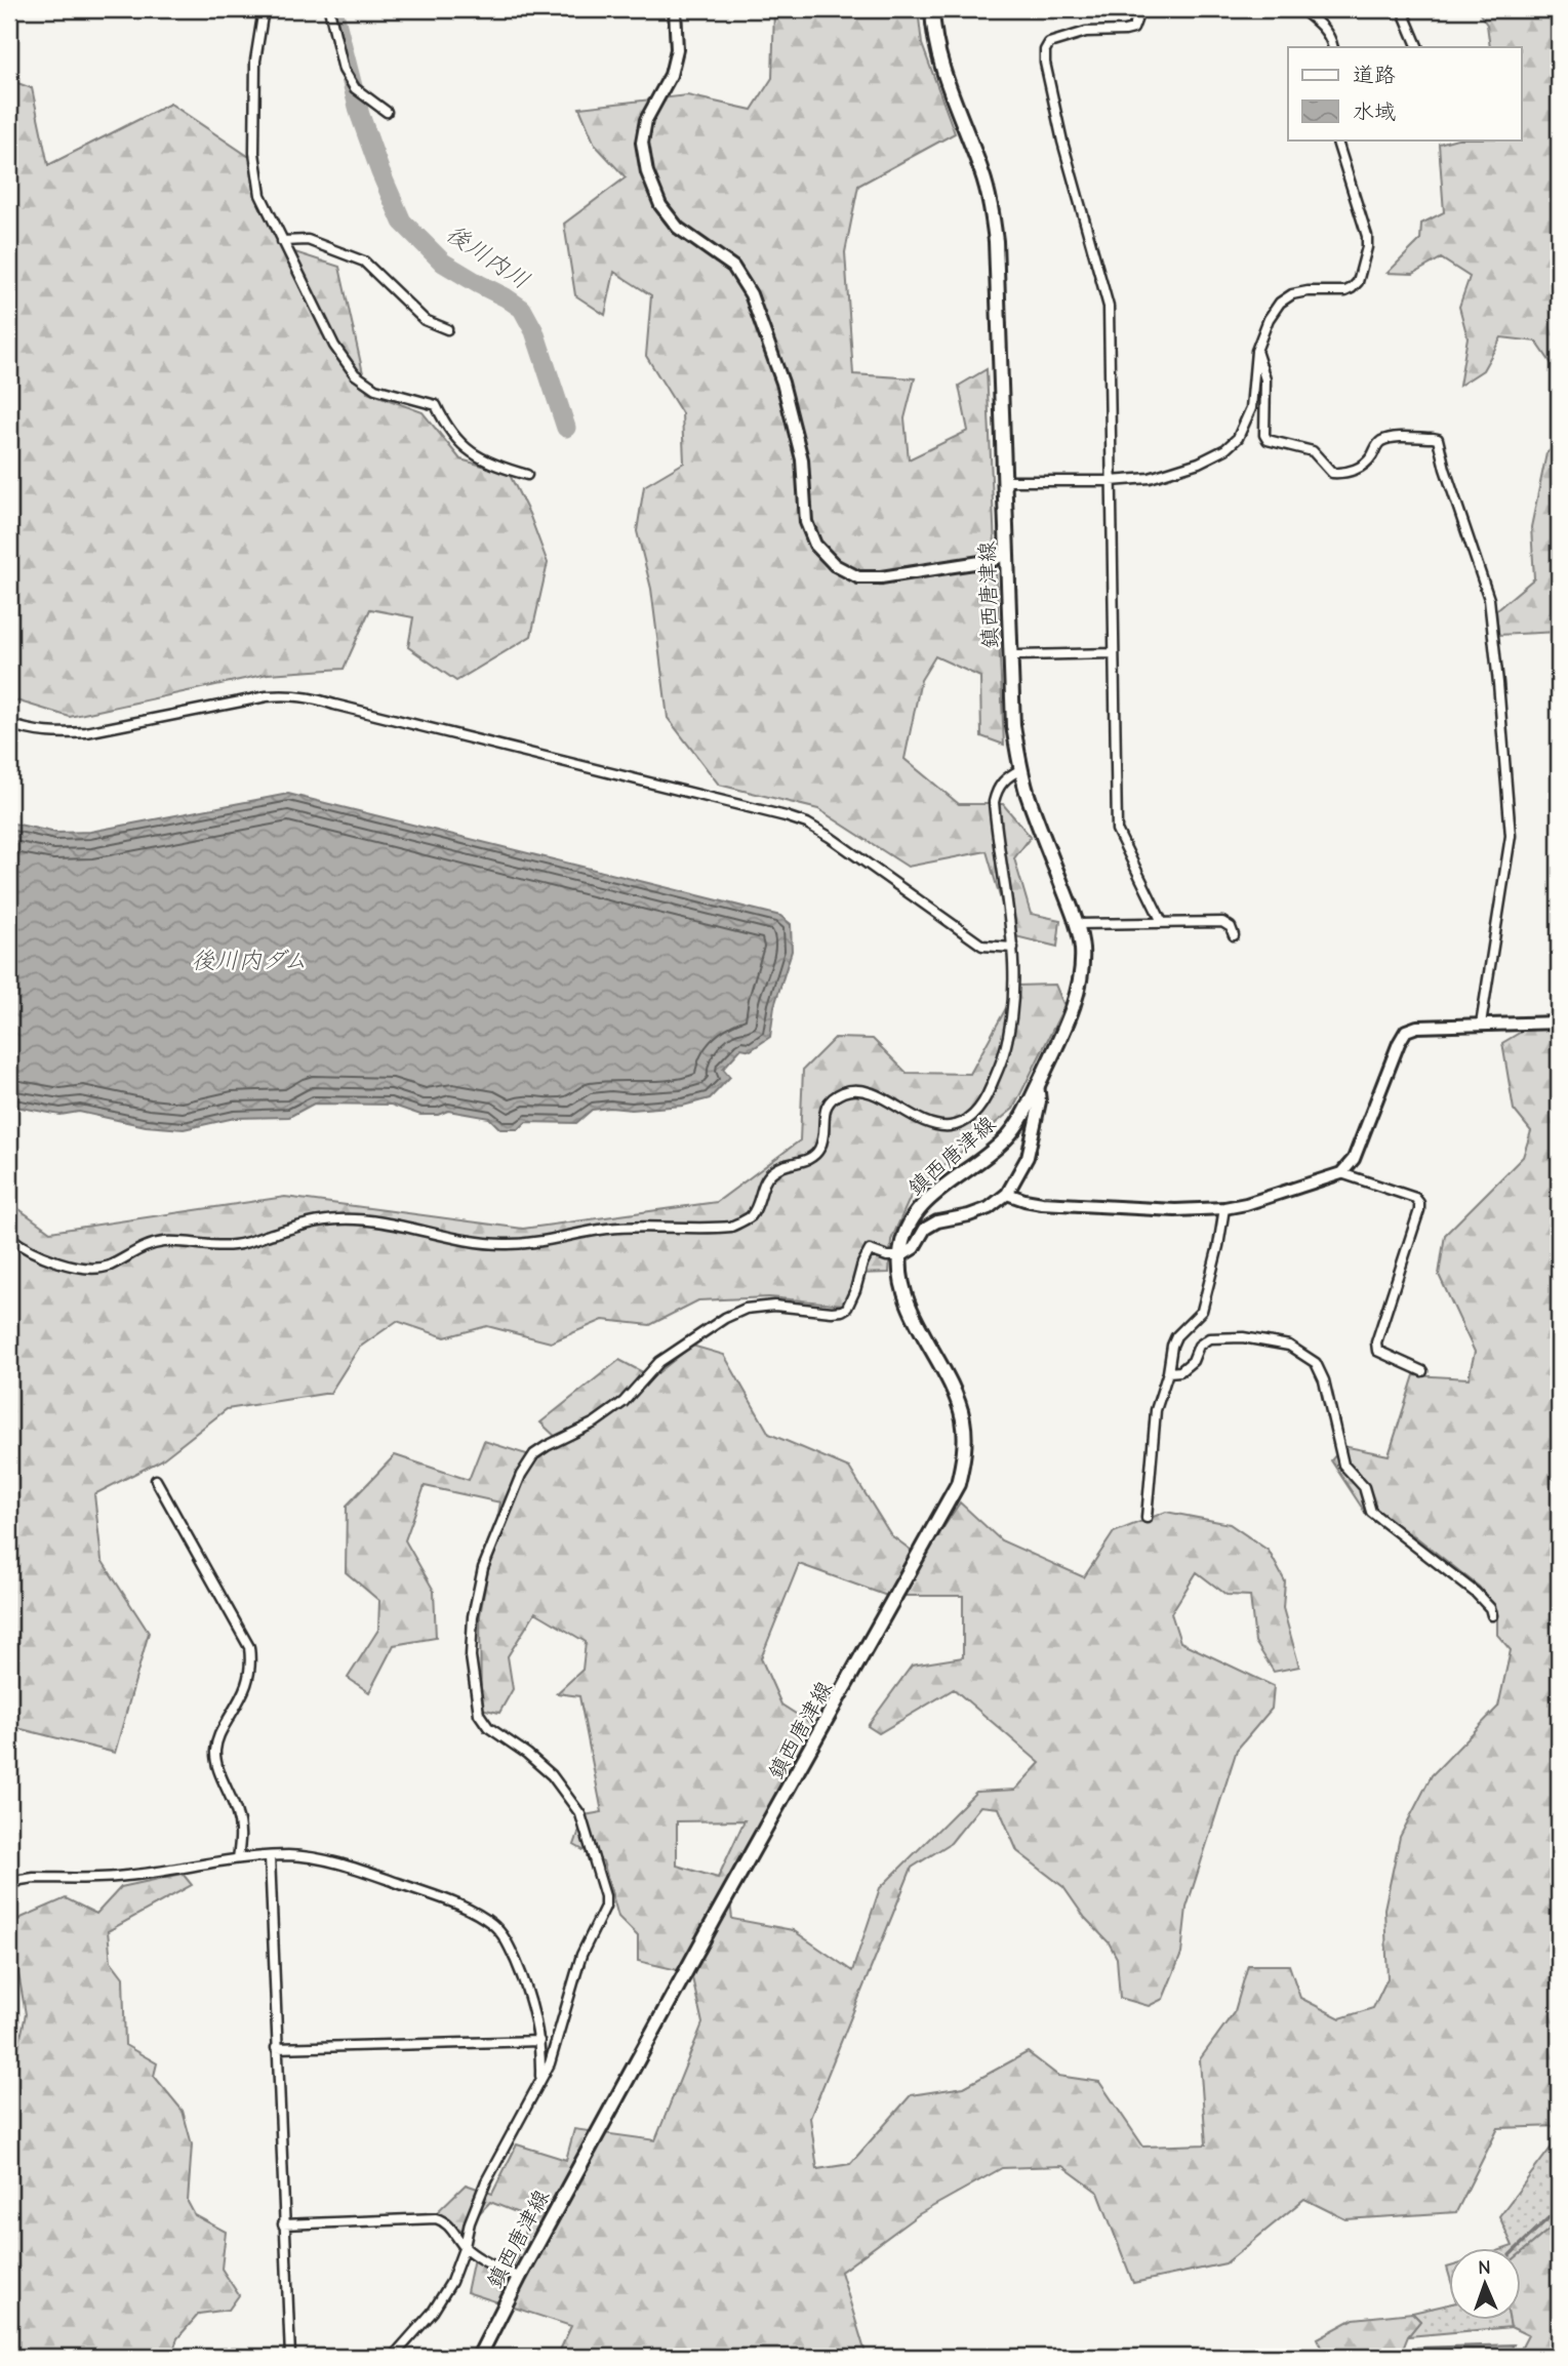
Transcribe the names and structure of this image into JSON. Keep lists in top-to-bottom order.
{
  "streets": {
    "main road": ["鎮西唐津線"]
  },
  "water": ["後川内川", "後川内ダム"],
  "legend": ["道路", "水域"],
  "north": "top"
}
